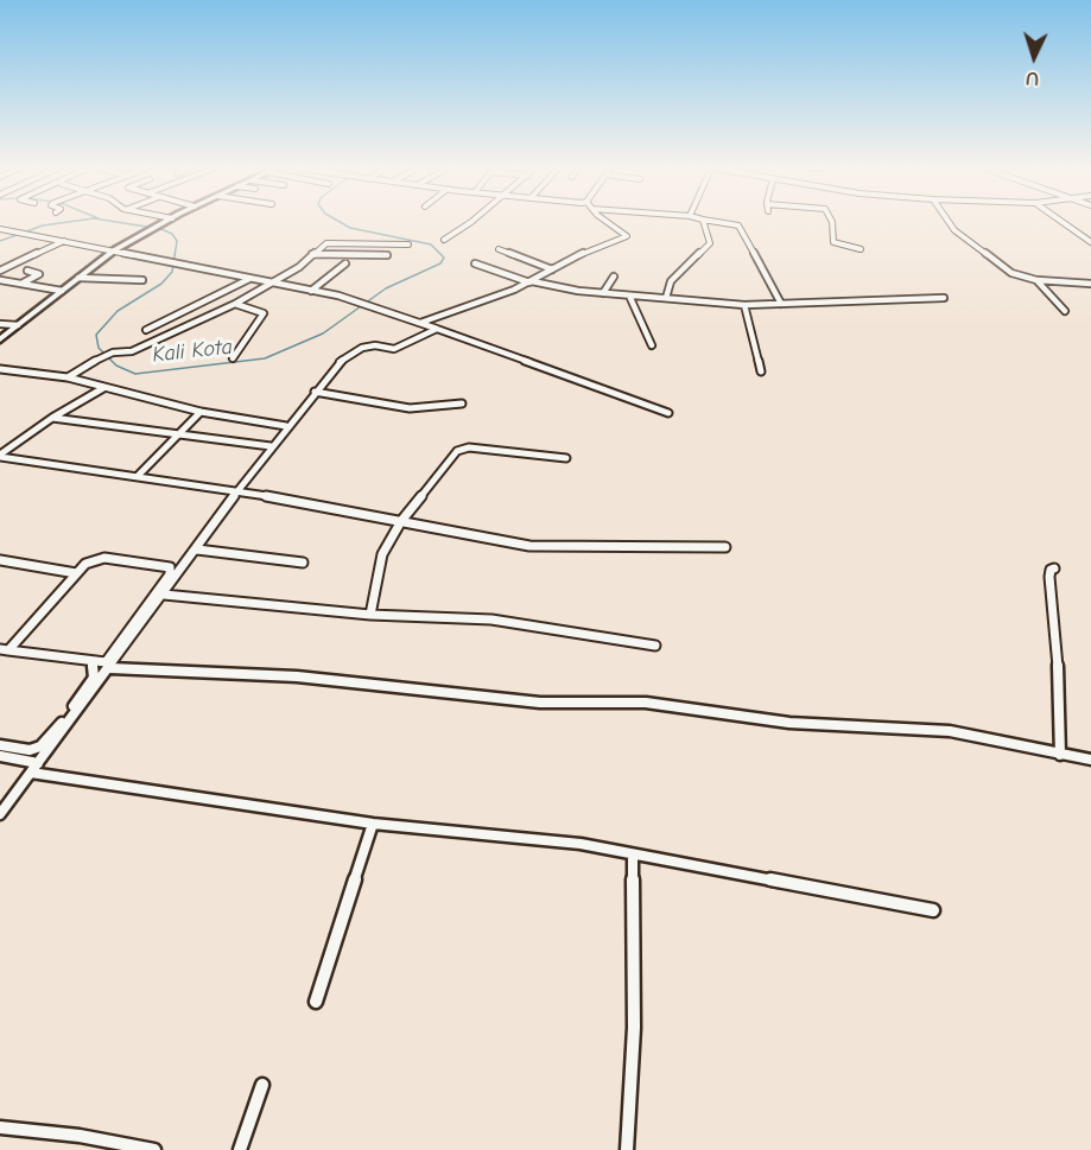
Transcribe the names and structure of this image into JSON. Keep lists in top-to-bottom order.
{
  "water": ["Kali Kota"],
  "north": "bottom"
}
